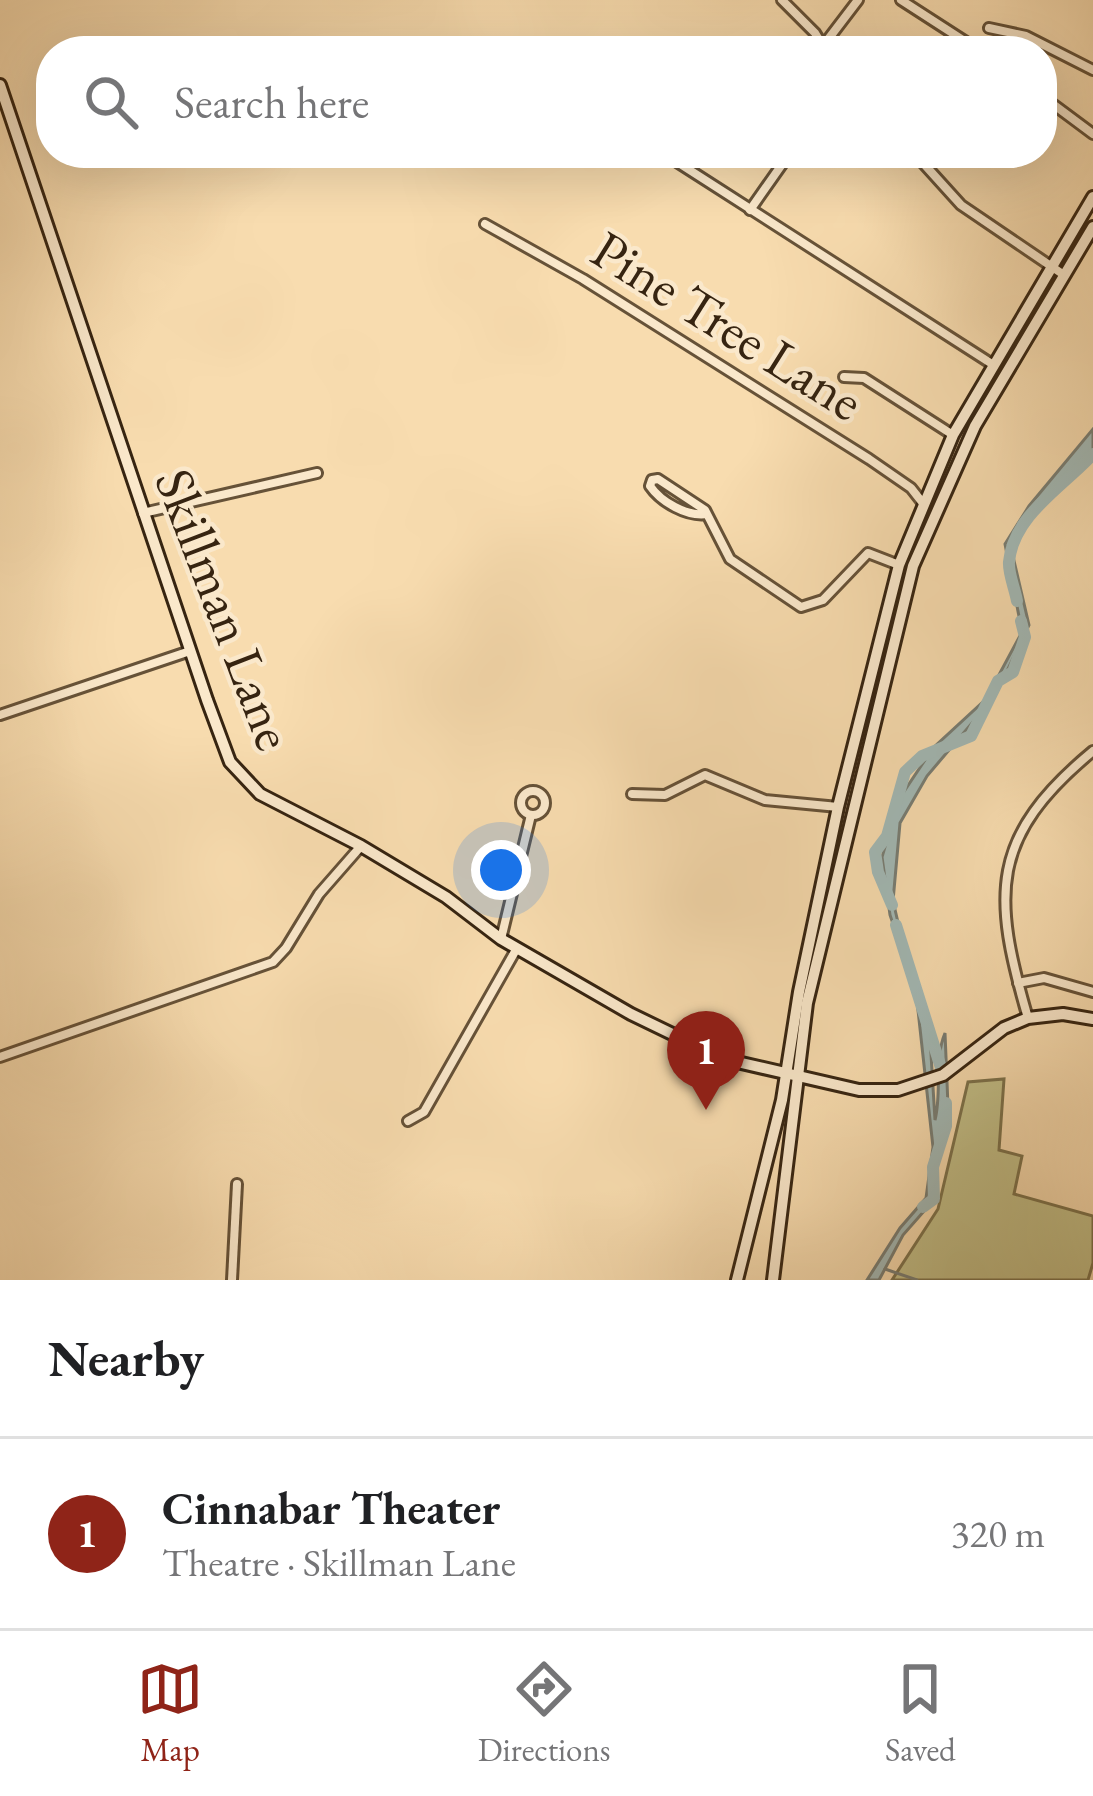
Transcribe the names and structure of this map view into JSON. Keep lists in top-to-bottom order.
{
  "streets": {
    "main road": ["Skillman Lane"],
    "street": ["Pine Tree Lane"]
  },
  "page": {
    "search": "Search here",
    "pins": "1",
    "heading": "Nearby",
    "list": [
      {
        "mark": "1",
        "name": "Cinnabar Theater",
        "note": "Theatre · Skillman Lane",
        "value": "320 m"
      }
    ],
    "nav": ["Map", "Directions", "Saved"]
  }
}
